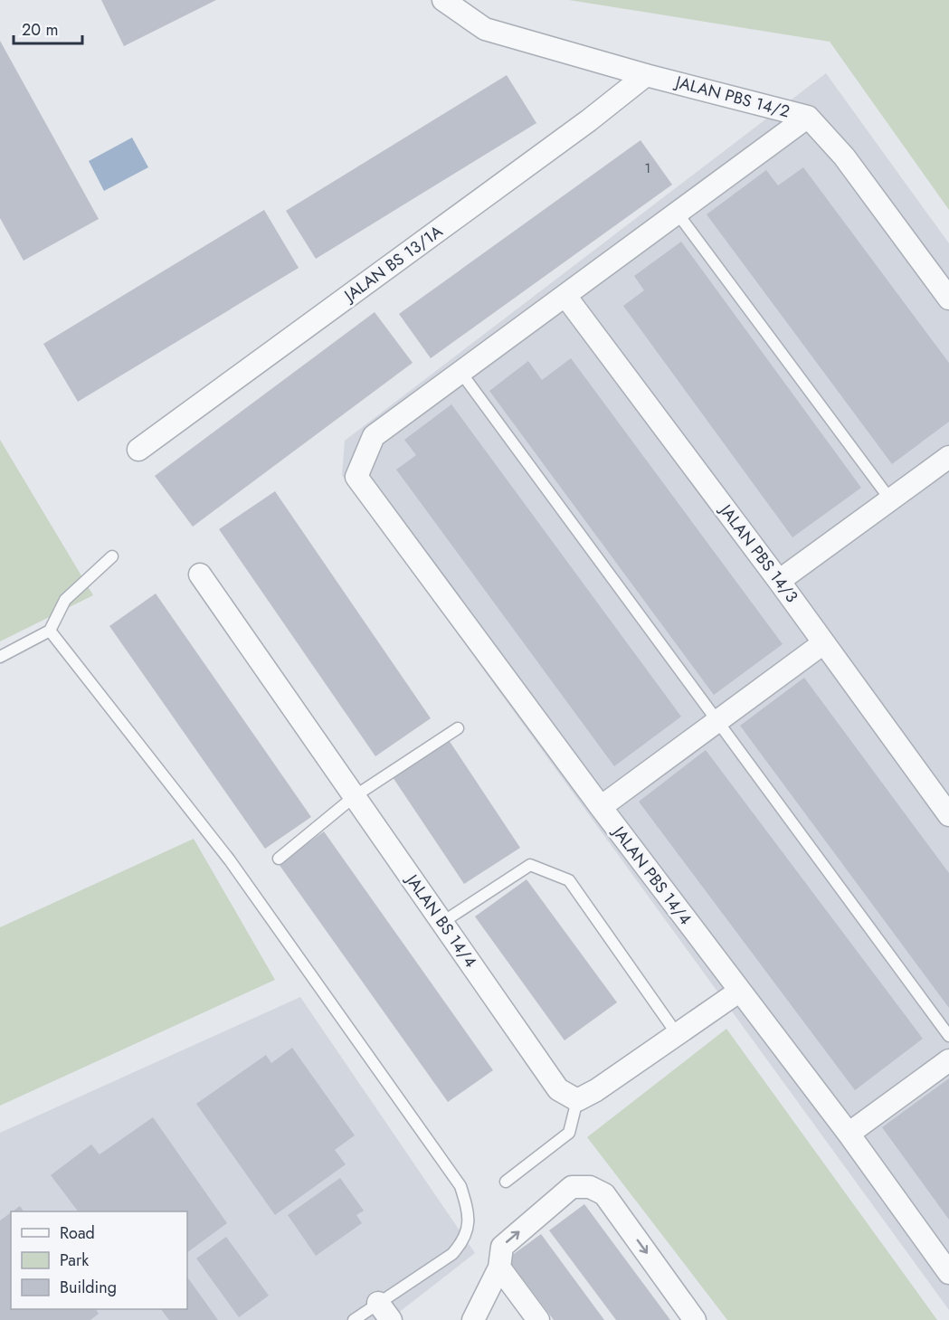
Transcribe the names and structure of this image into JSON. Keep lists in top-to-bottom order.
{
  "streets": {
    "street": [
      "JALAN PBS 14/2",
      "JALAN BS 13/1A",
      "JALAN PBS 14/3",
      "JALAN PBS 14/4",
      "JALAN BS 14/4"
    ]
  },
  "crossings": [
    ["JALAN PBS 14/2", "JALAN BS 13/1A"]
  ],
  "house_numbers": ["1"],
  "legend": ["Road", "Park", "Building"],
  "scale_bar": "20 m"
}
